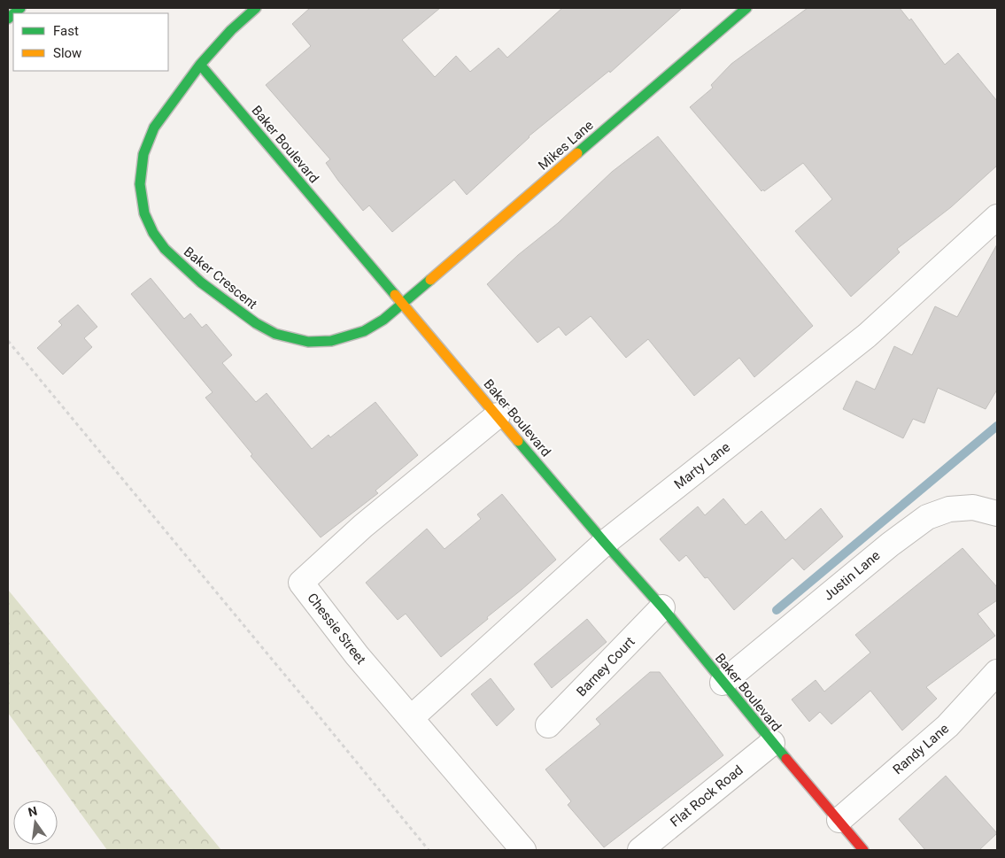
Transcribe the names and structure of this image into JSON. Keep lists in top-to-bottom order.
{
  "streets": {
    "main road": ["Baker Boulevard", "Mikes Lane", "Baker Crescent"],
    "street": [
      "Marty Lane",
      "Justin Lane",
      "Chessie Street",
      "Barney Court",
      "Randy Lane",
      "Flat Rock Road"
    ]
  },
  "crossings": [
    ["Baker Boulevard", "Mikes Lane"],
    ["Baker Boulevard", "Baker Crescent"],
    ["Baker Boulevard", "Marty Lane"],
    ["Baker Boulevard", "Justin Lane"],
    ["Baker Boulevard", "Chessie Street"],
    ["Baker Boulevard", "Barney Court"],
    ["Baker Boulevard", "Randy Lane"],
    ["Baker Boulevard", "Flat Rock Road"],
    ["Mikes Lane", "Baker Crescent"],
    ["Marty Lane", "Chessie Street"]
  ],
  "legend": ["Fast", "Slow"],
  "north": "top"
}
